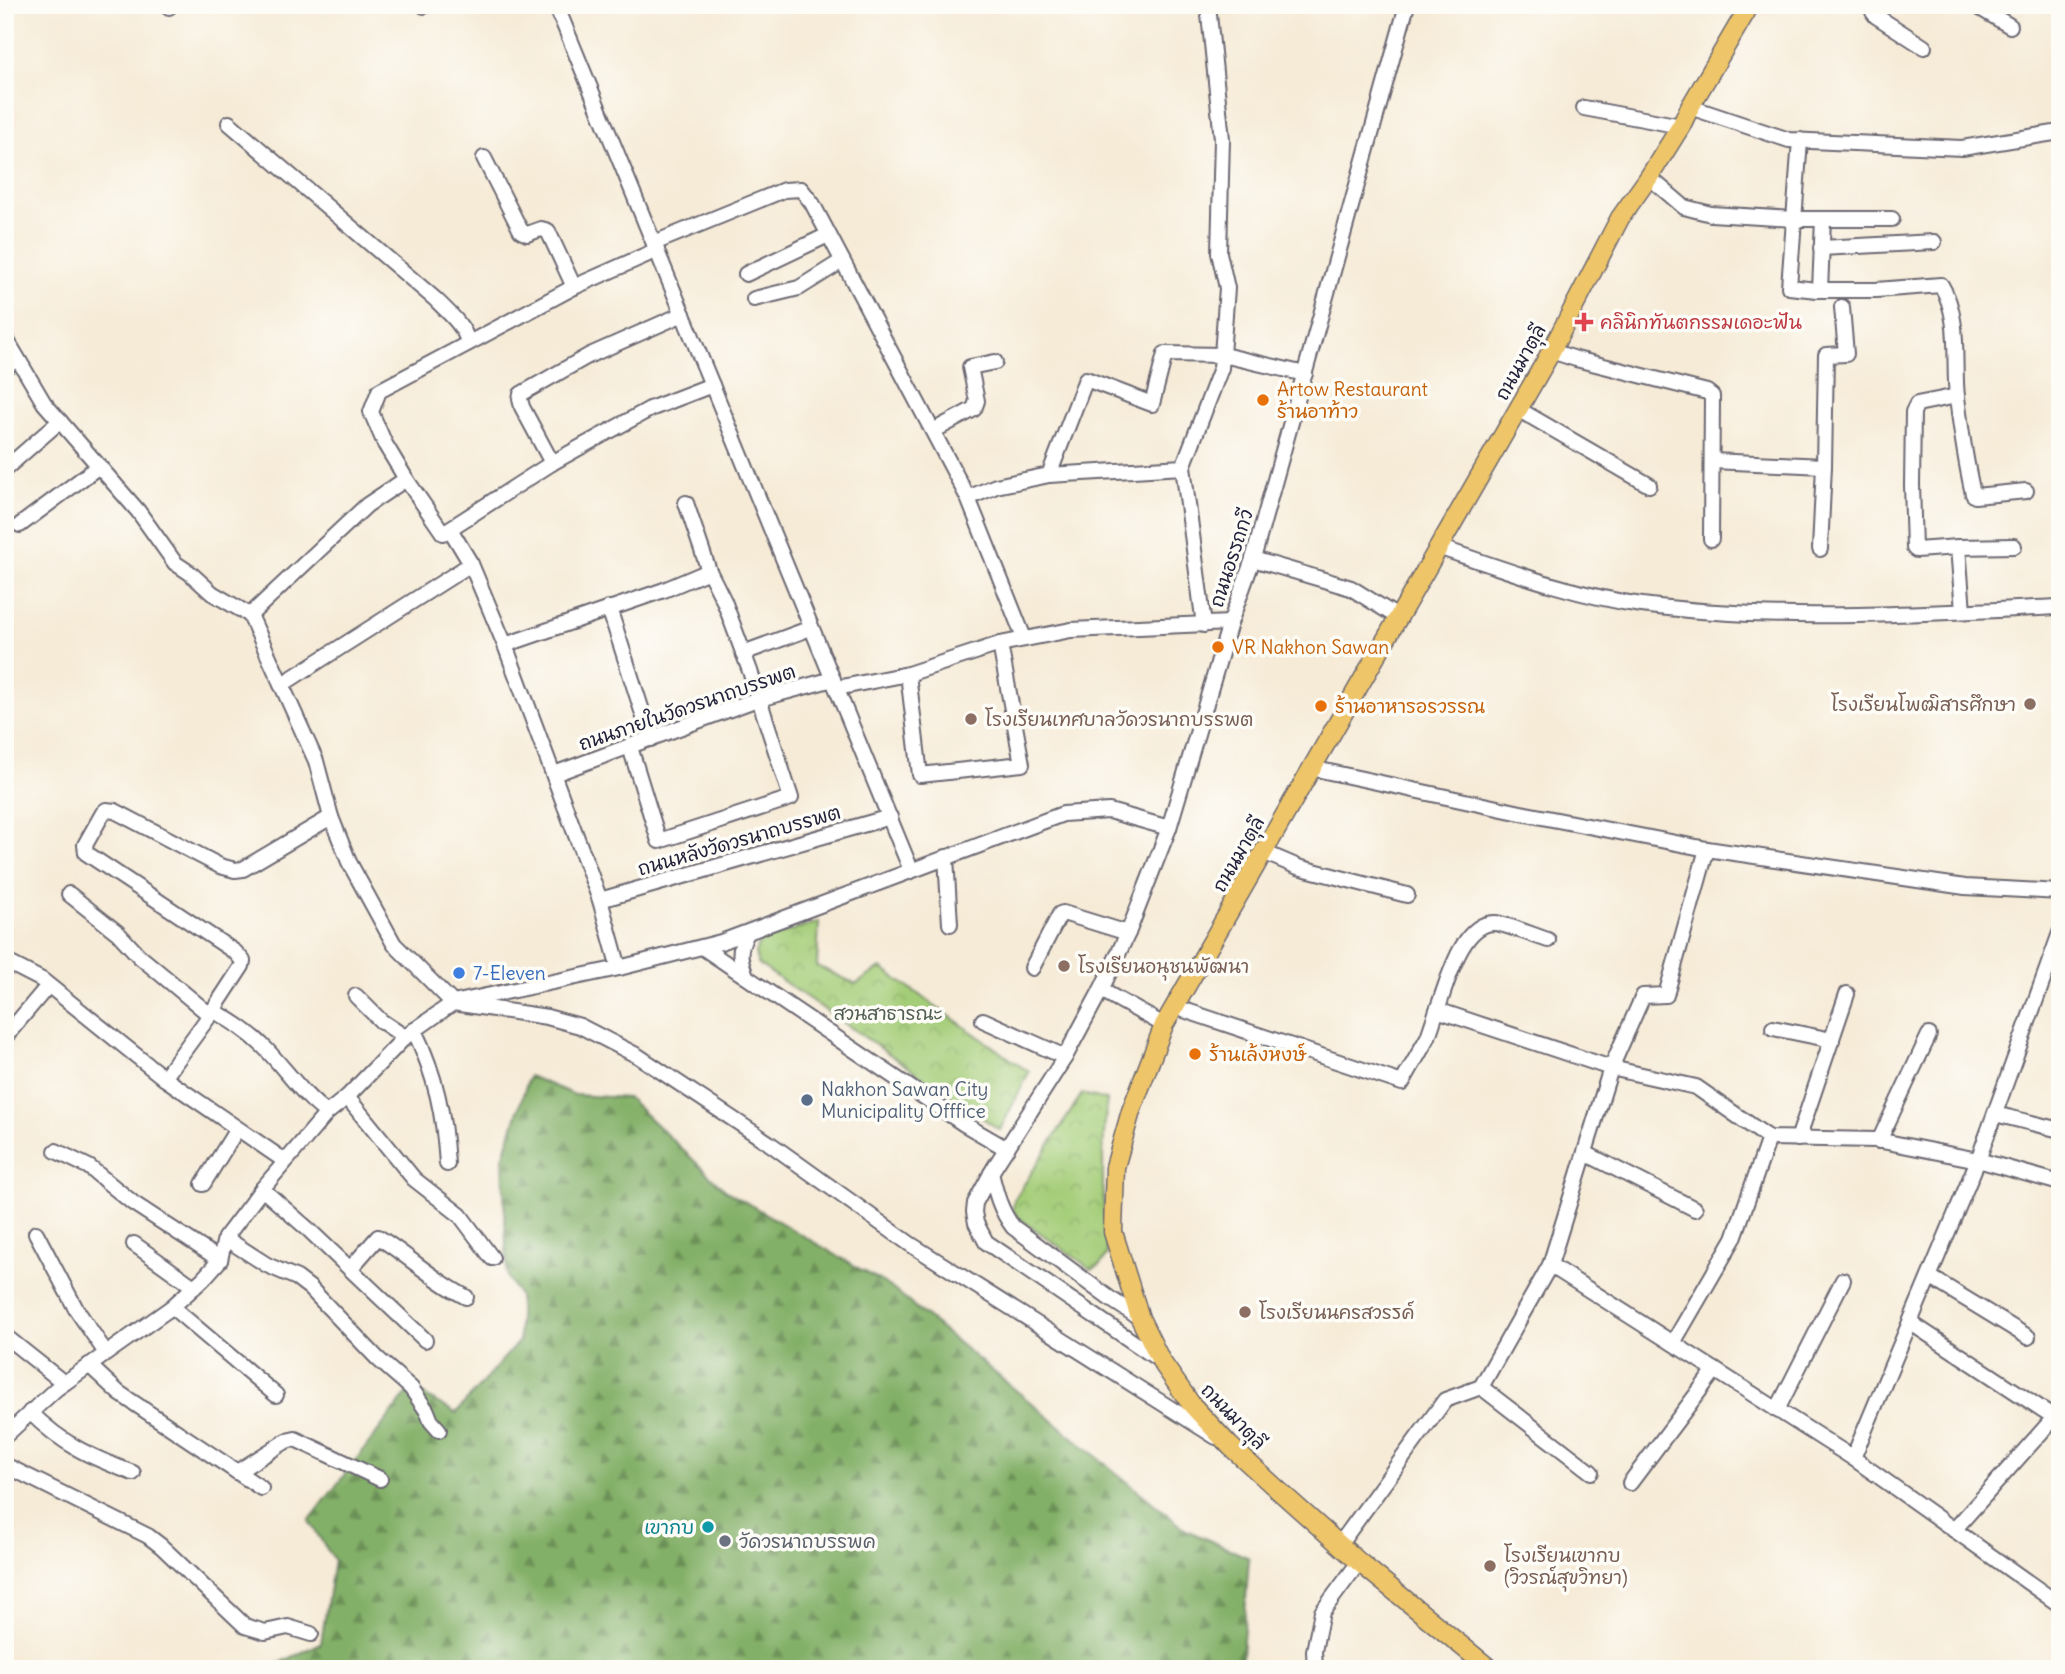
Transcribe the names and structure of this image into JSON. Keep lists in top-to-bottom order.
{
  "streets": {
    "main road": ["ถนนมาตุลี"],
    "street": ["ถนนอรรถกวี", "ถนนภายในวัดวรนาถบรรพต", "ถนนหลังวัดวรนาถบรรพต"]
  },
  "crossings": [
    ["ถนนมาตุลี", "ถนนอรรถกวี"],
    ["ถนนอรรถกวี", "ถนนภายในวัดวรนาถบรรพต"]
  ],
  "parks": ["สวนสาธารณะ"],
  "places": {
    "health": ["คลินิกทันตกรรมเดอะฟัน"],
    "other": [
      "Artow Restaurant ร้านอาท้าว",
      "VR Nakhon Sawan",
      "โรงเรียนโพฒิสารศึกษา",
      "ร้านอาหารอรวรรณ",
      "โรงเรียนเทศบาลวัดวรนาถบรรพต",
      "โรงเรียนอนุชนพัฒนา",
      "7-Eleven",
      "ร้านเล้งหงษ์",
      "Nakhon Sawan City Municipality Offfice",
      "โรงเรียนนครสวรรค์",
      "เขากบ",
      "วัดวรนาถบรรพค",
      "โรงเรียนเขากบ (วิวรณ์สุขวิทยา)"
    ]
  }
}
